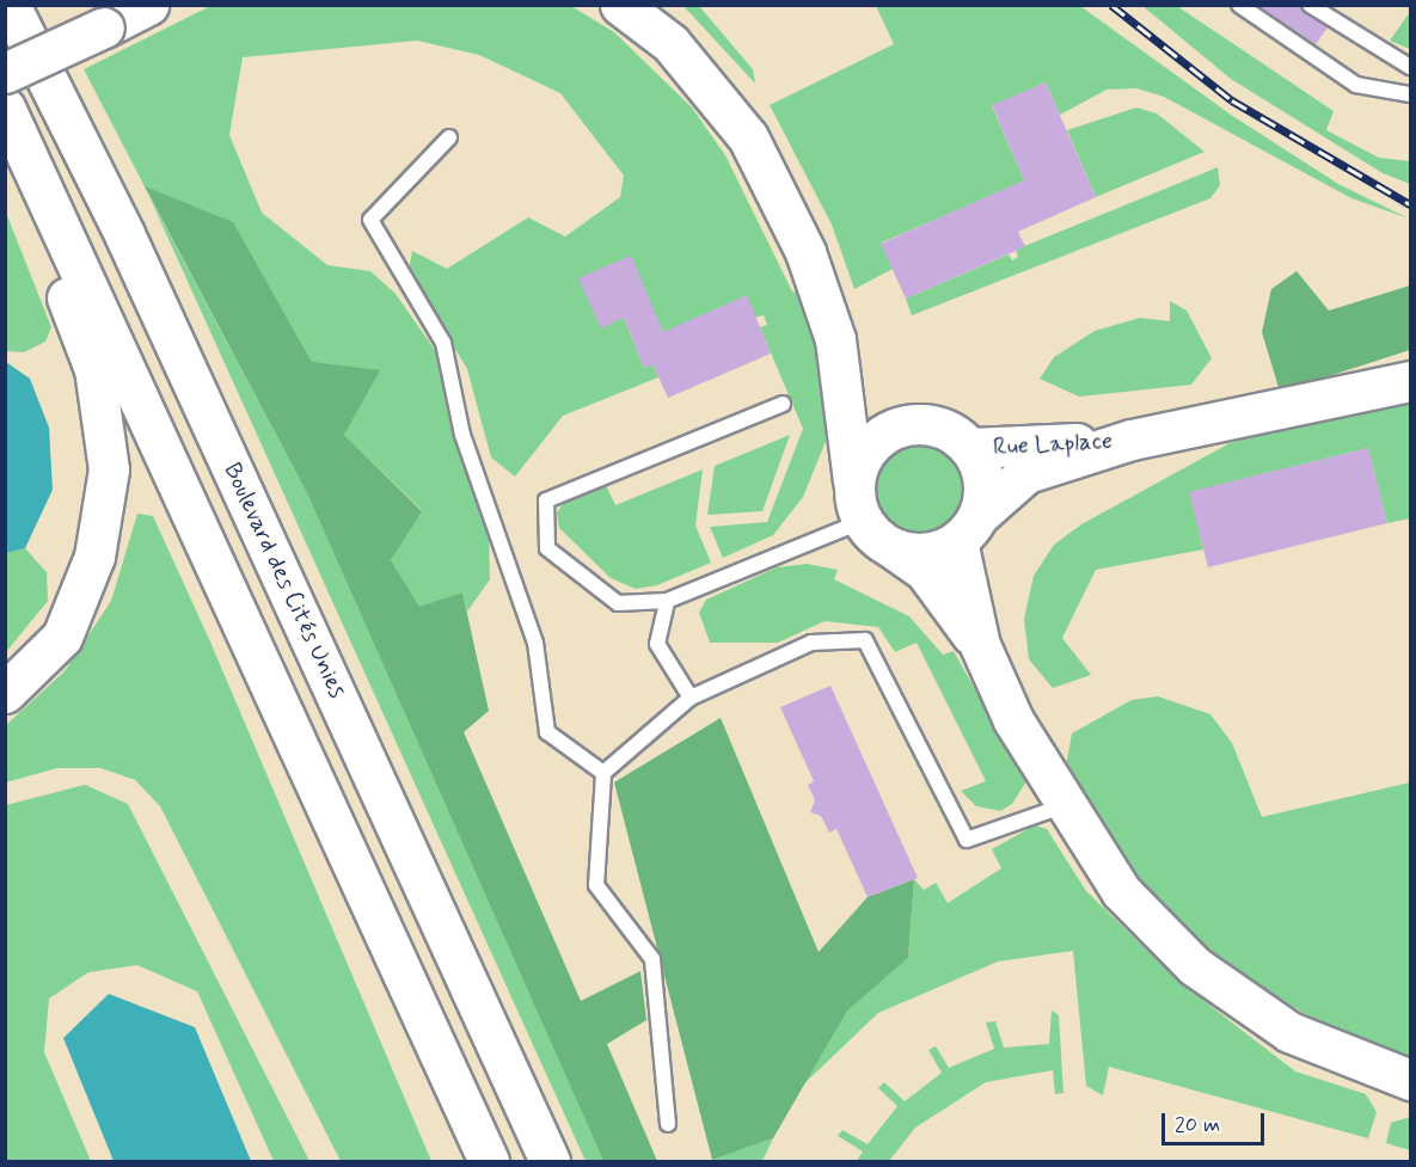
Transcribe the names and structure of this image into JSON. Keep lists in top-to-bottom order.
{
  "streets": {
    "main road": ["Rue Laplace", "Boulevard des Cités Unies"]
  },
  "scale_bar": "20 m"
}
